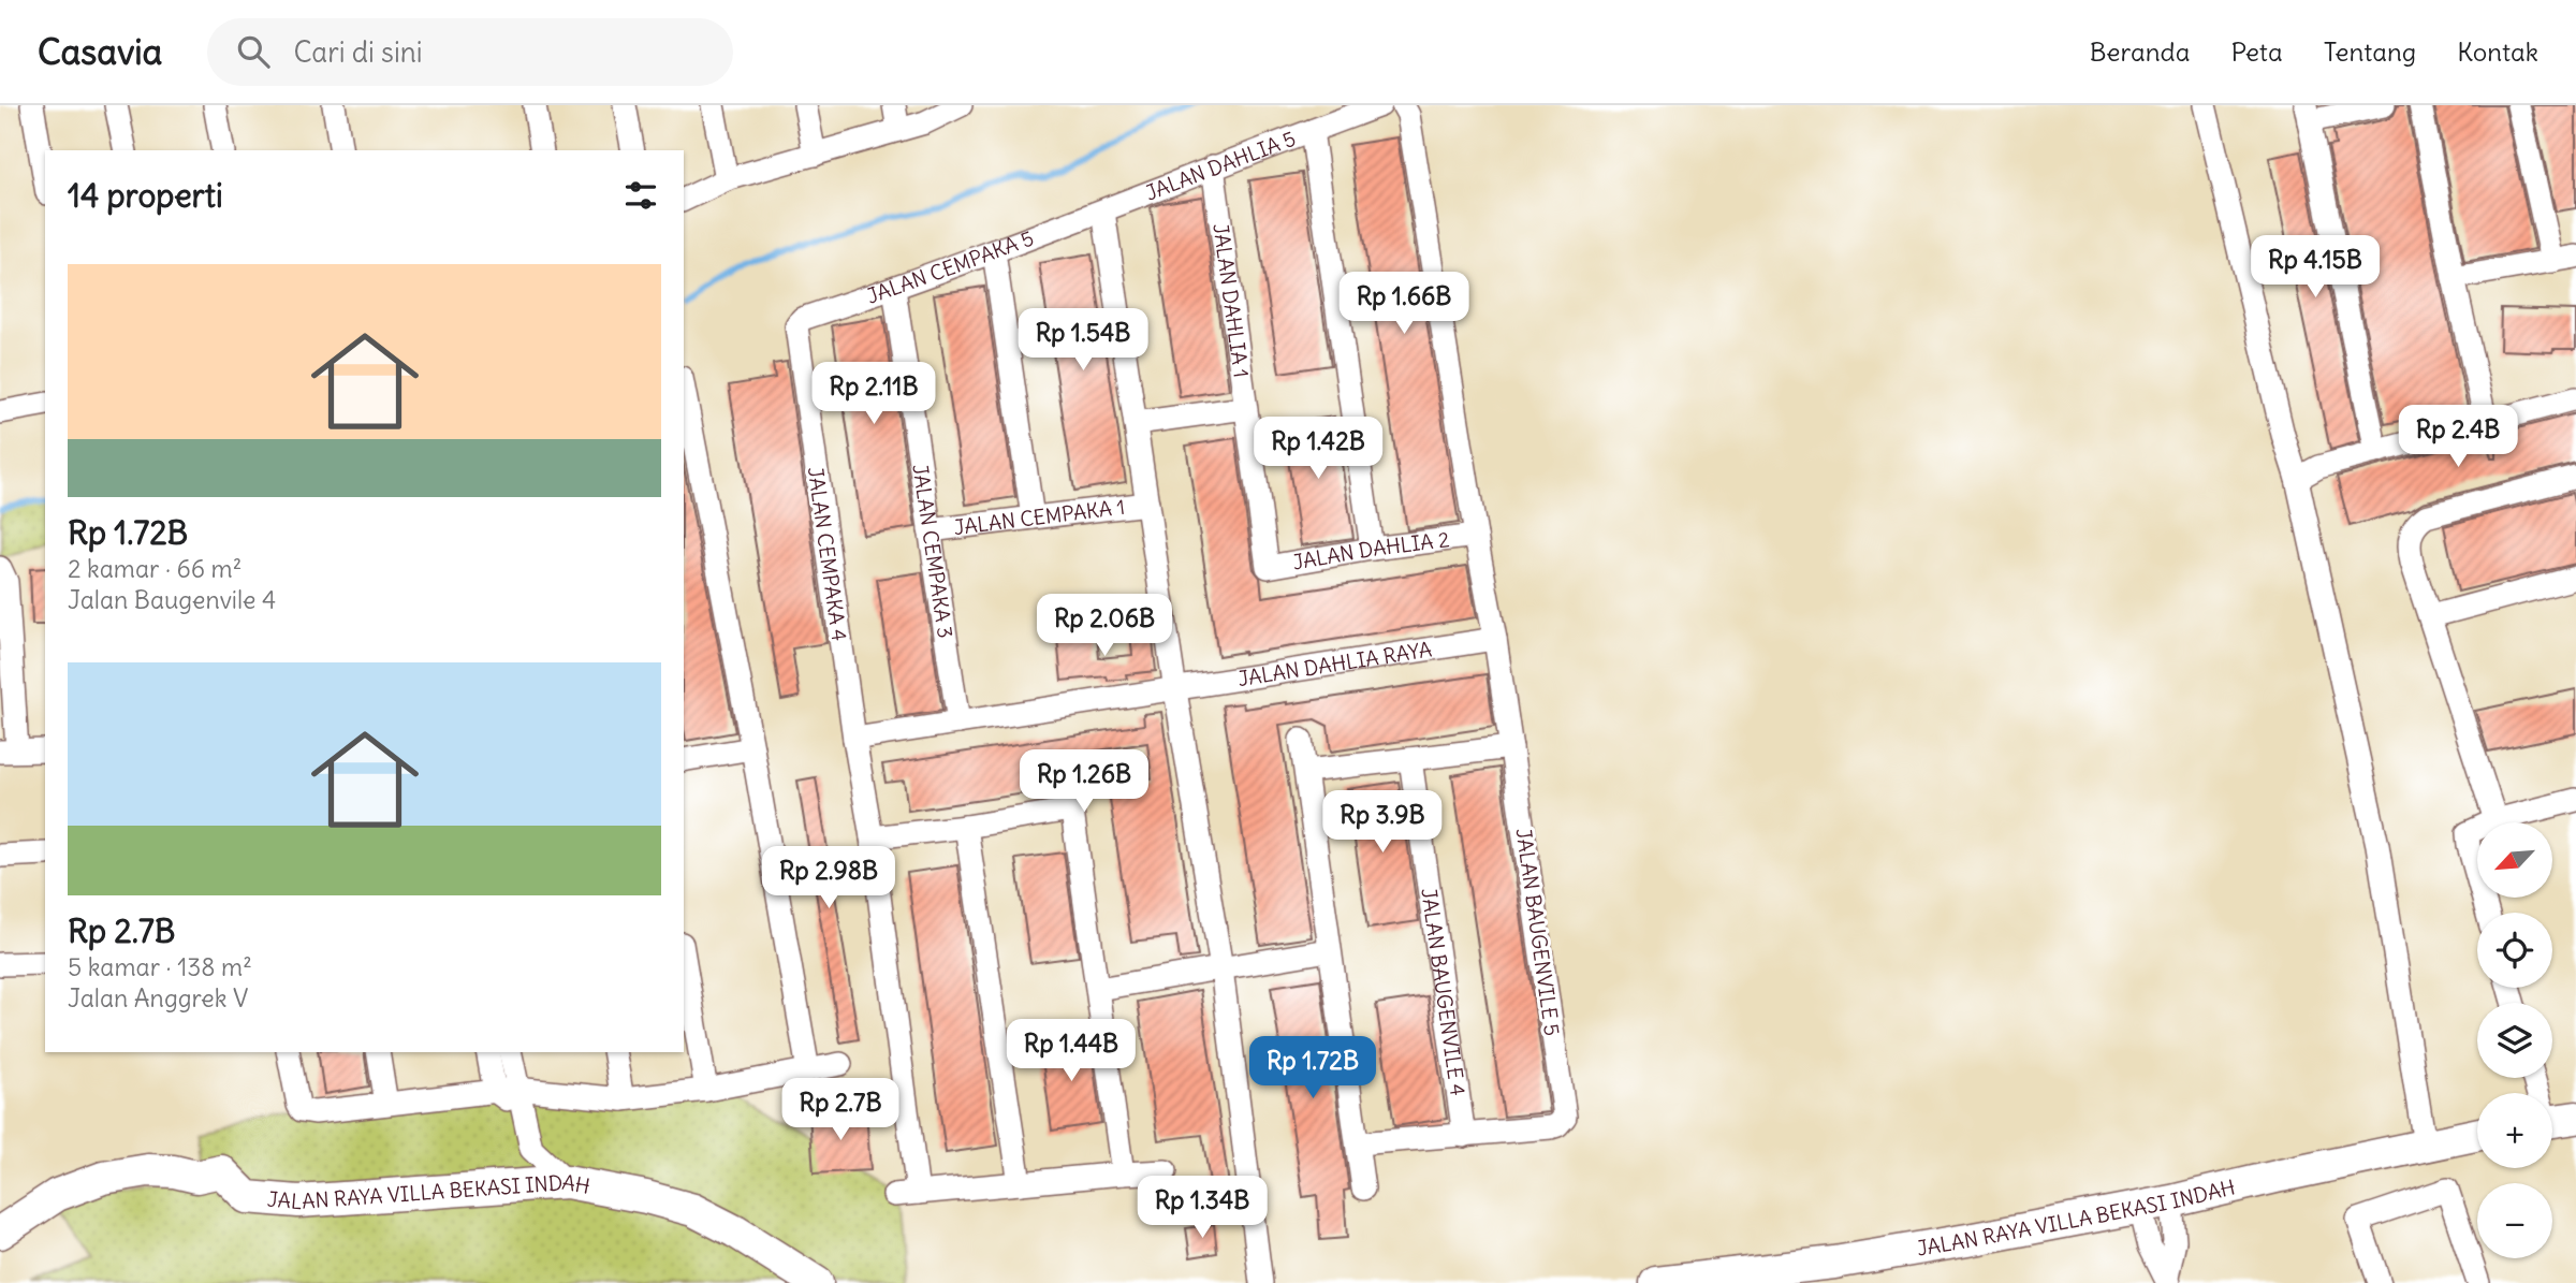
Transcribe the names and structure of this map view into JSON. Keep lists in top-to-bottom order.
{
  "streets": {
    "main road": ["JALAN RAYA VILLA BEKASI INDAH"],
    "street": [
      "JALAN DAHLIA 5",
      "JALAN CEMPAKA 5",
      "JALAN DAHLIA 1",
      "JALAN CEMPAKA 1",
      "JALAN CEMPAKA 3",
      "JALAN DAHLIA 2",
      "JALAN CEMPAKA 4",
      "JALAN DAHLIA RAYA",
      "JALAN BAUGENVILE 5",
      "JALAN BAUGENVILE 4"
    ]
  },
  "crossings": [
    ["JALAN DAHLIA 5", "JALAN CEMPAKA 5"],
    ["JALAN DAHLIA 5", "JALAN DAHLIA 1"],
    ["JALAN CEMPAKA 5", "JALAN CEMPAKA 3"],
    ["JALAN CEMPAKA 5", "JALAN CEMPAKA 4"],
    ["JALAN DAHLIA 1", "JALAN DAHLIA 2"],
    ["JALAN CEMPAKA 1", "JALAN CEMPAKA 3"],
    ["JALAN CEMPAKA 3", "JALAN DAHLIA RAYA"],
    ["JALAN DAHLIA 2", "JALAN BAUGENVILE 5"],
    ["JALAN CEMPAKA 4", "JALAN DAHLIA RAYA"],
    ["JALAN DAHLIA RAYA", "JALAN BAUGENVILE 5"],
    ["JALAN BAUGENVILE 5", "JALAN BAUGENVILE 4"]
  ],
  "north": "bottom left",
  "page": {
    "header": "Casavia",
    "search": "Cari di sini",
    "nav": [
      "Beranda",
      "Peta",
      "Tentang",
      "Kontak"
    ],
    "heading": "14 properti",
    "price": [
      "Rp 4.15B",
      "Rp 1.66B",
      "Rp 1.54B",
      "Rp 2.11B",
      "Rp 2.4B",
      "Rp 1.42B",
      "Rp 2.06B",
      "Rp 1.26B",
      "Rp 3.9B",
      "Rp 2.98B",
      "Rp 1.44B",
      "Rp 1.72B",
      "Rp 2.7B",
      "Rp 1.34B"
    ],
    "list": [
      {
        "name": "Rp 1.72B",
        "note": "2 kamar · 66 m² · Jalan Baugenvile 4"
      },
      {
        "name": "Rp 2.7B",
        "note": "5 kamar · 138 m² · Jalan Anggrek V"
      }
    ],
    "map_buttons": ["+", "−"]
  }
}
